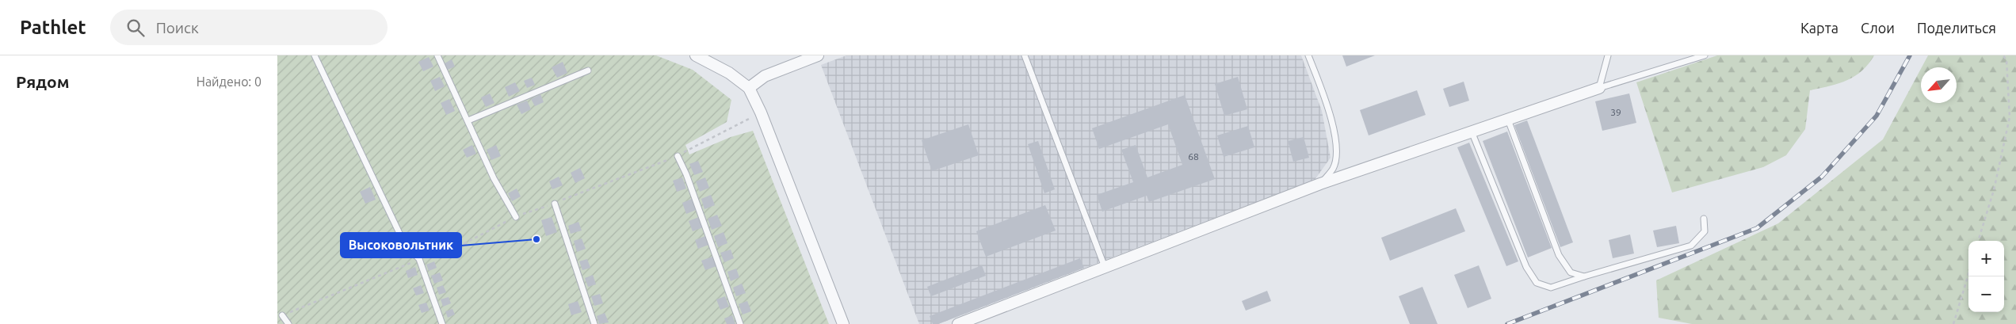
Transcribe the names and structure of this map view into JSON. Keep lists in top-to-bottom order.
{
  "places": ["Высоковольтник"],
  "house_numbers": ["39", "68"],
  "north": "bottom left",
  "page": {
    "header": "Pathlet",
    "search": "Поиск",
    "nav": ["Карта", "Слои", "Поделиться"],
    "heading": ["Рядом", "Найдено: 0"],
    "map_buttons": ["+", "−"]
  }
}
